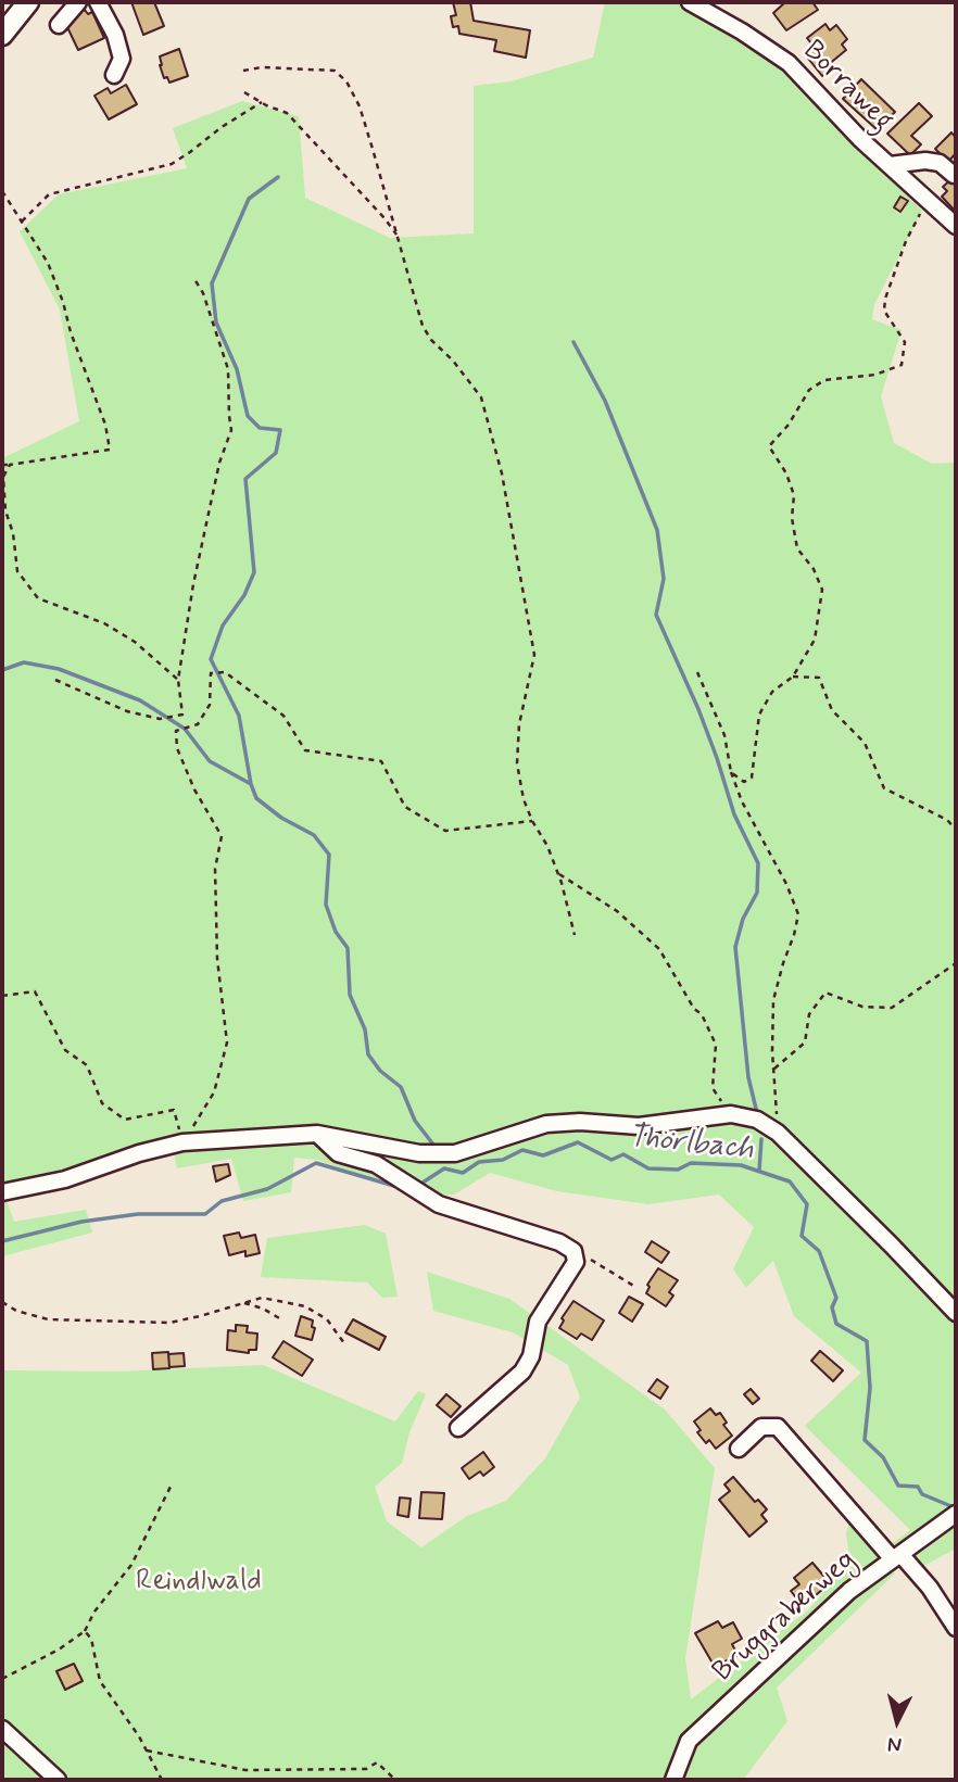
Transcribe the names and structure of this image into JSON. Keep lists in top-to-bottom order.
{
  "streets": {
    "street": ["Borraweg", "Bruggraberweg"]
  },
  "water": ["Thörlbach"],
  "parks": ["Reindlwald"],
  "north": "bottom"
}
